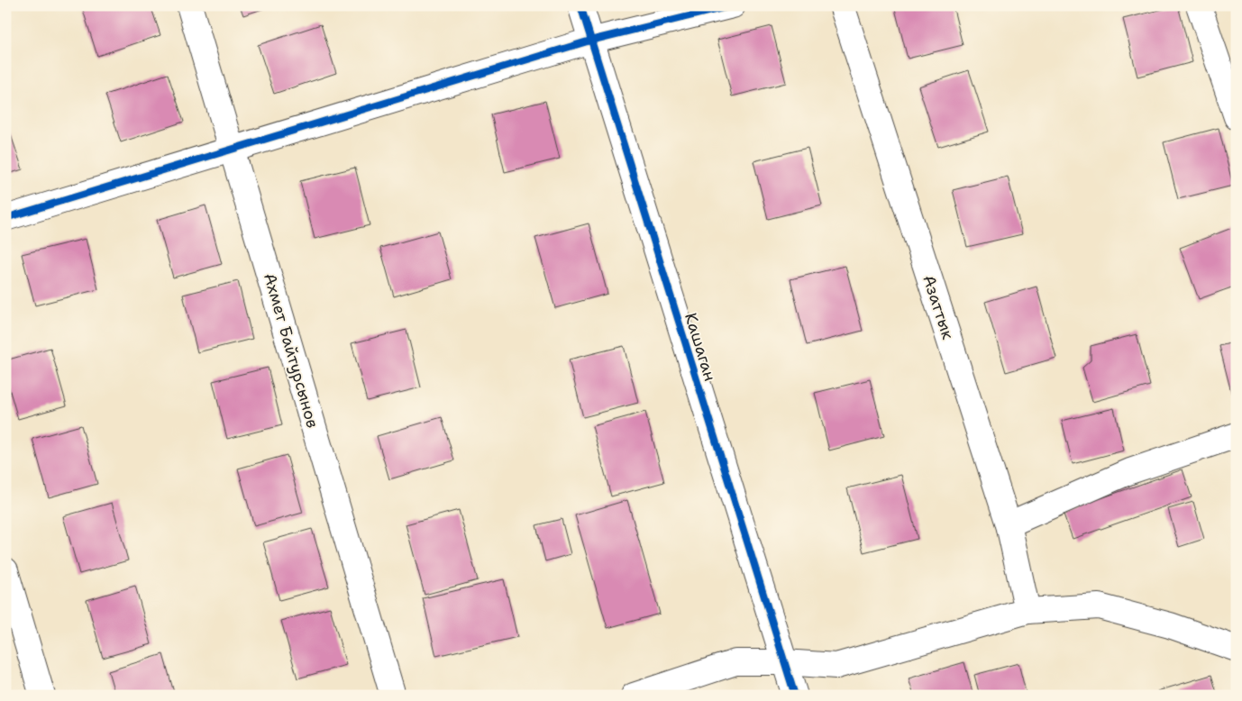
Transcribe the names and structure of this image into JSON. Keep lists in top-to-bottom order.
{
  "streets": {
    "street": ["Азаттык", "Кашаган", "Ахмет Байтурсынов"]
  }
}
